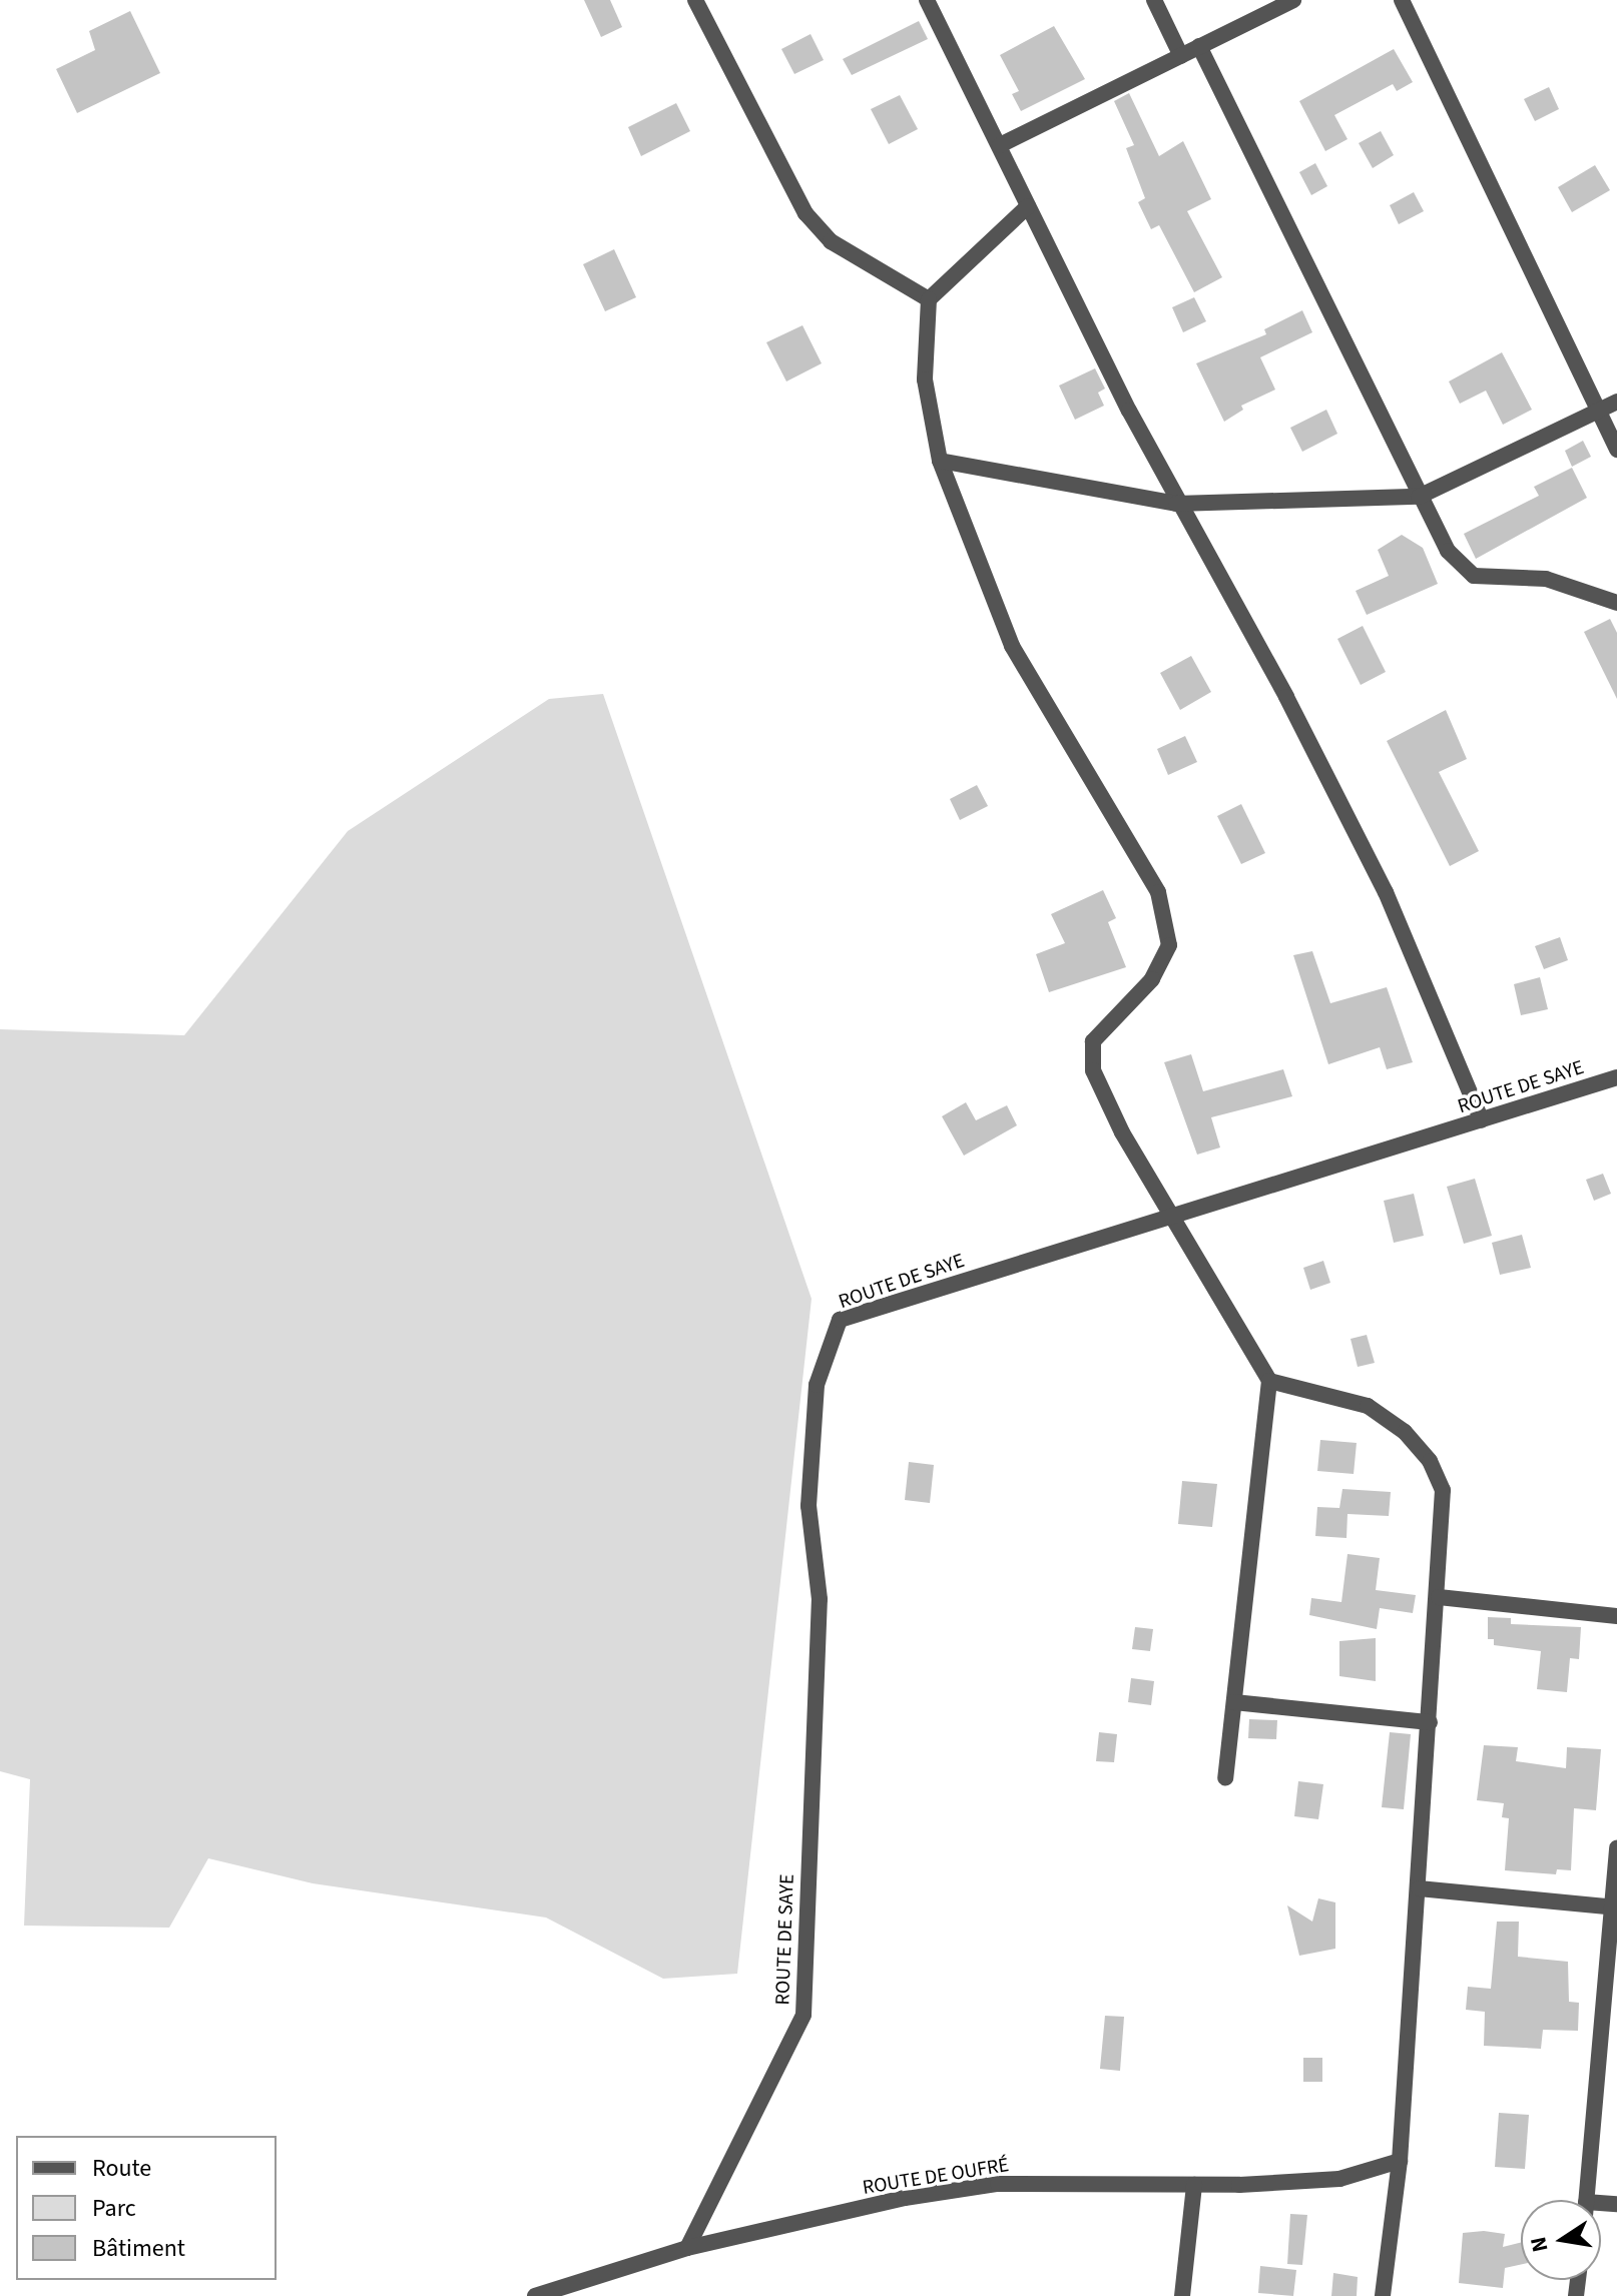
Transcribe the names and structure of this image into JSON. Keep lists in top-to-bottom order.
{
  "streets": {
    "street": ["ROUTE DE SAYE", "ROUTE DE OUFRÉ"]
  },
  "crossings": [
    ["ROUTE DE SAYE", "ROUTE DE OUFRÉ"]
  ],
  "legend": ["Route", "Parc", "Bâtiment"],
  "north": "left"
}
